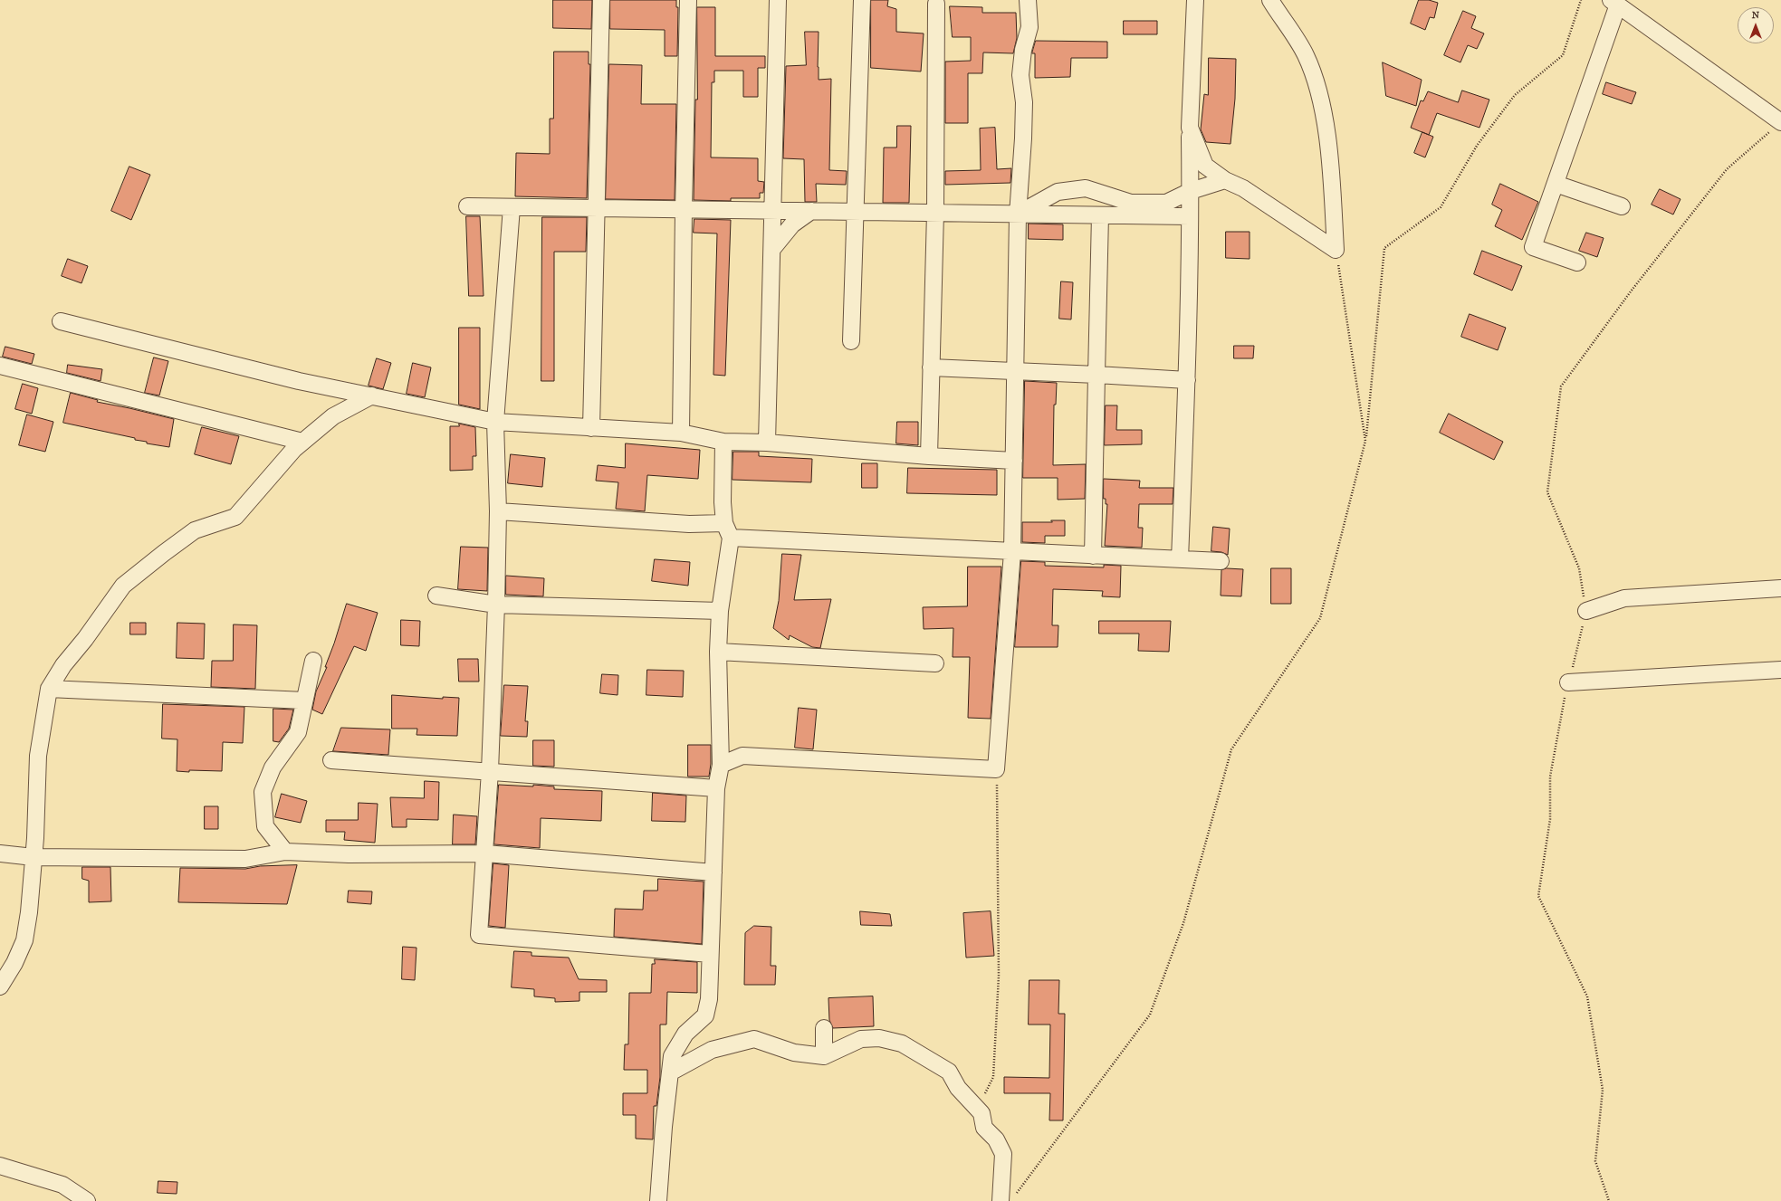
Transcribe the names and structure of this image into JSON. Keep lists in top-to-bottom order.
{
  "north": "top"
}
